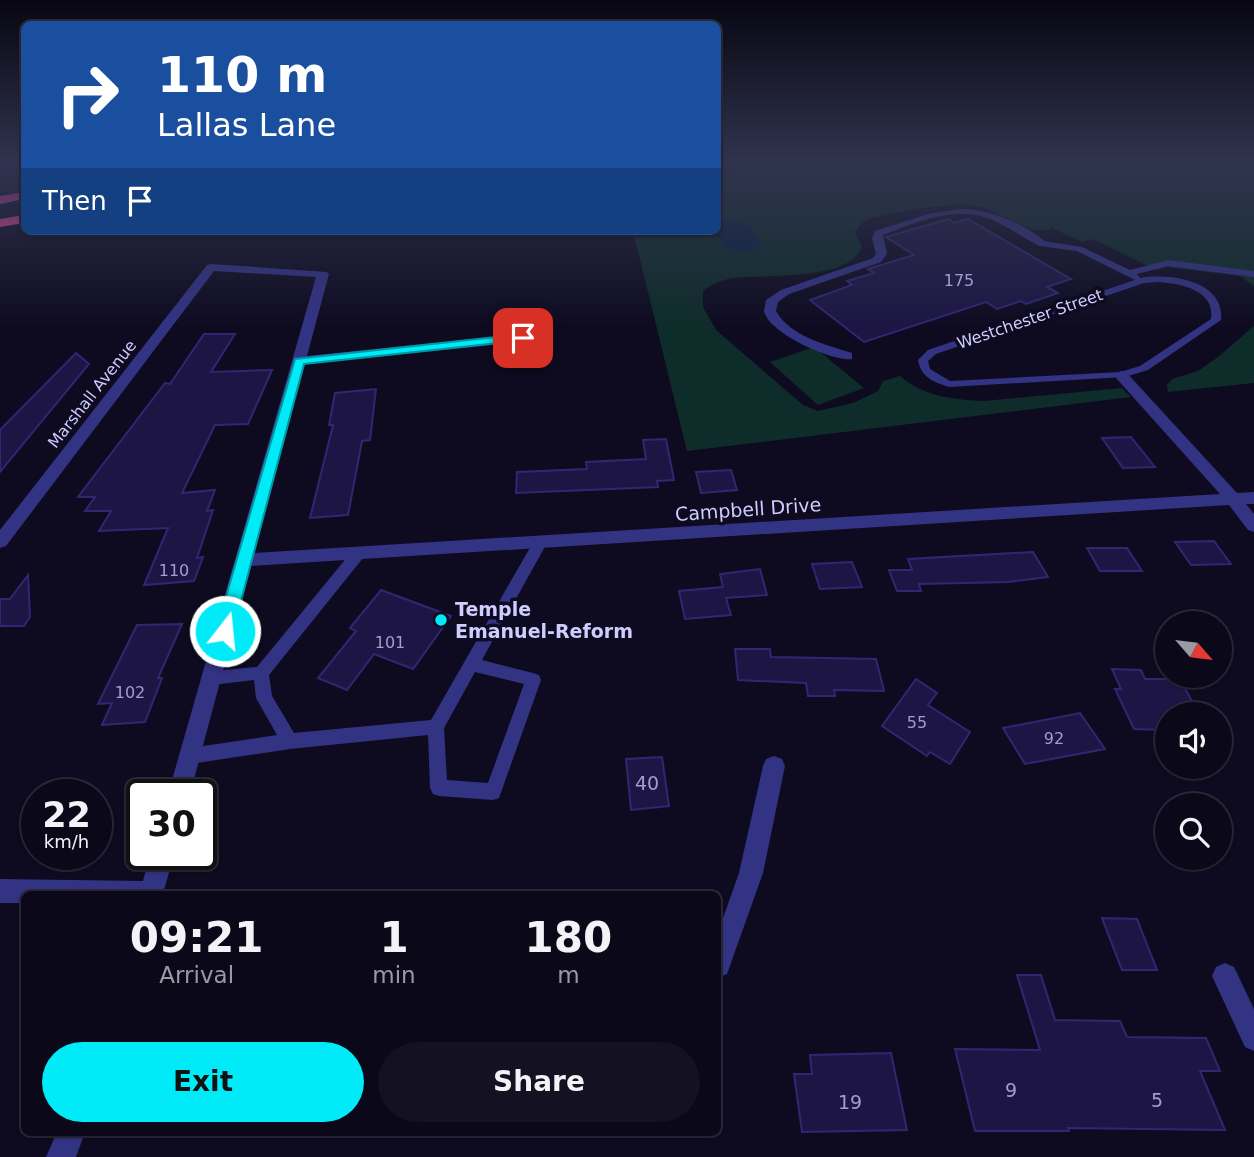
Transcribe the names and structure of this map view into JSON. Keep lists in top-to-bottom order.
{
  "streets": {
    "street": ["Marshall Avenue", "Campbell Drive"],
    "lane": ["Westchester Street"]
  },
  "places": ["Temple Emanuel-Reform"],
  "house_numbers": [
    "175",
    "110",
    "101",
    "102",
    "55",
    "92",
    "40",
    "9",
    "5",
    "19"
  ],
  "north": "bottom right",
  "page": {
    "turn": ["110 m", "Lallas Lane"],
    "then": "Then",
    "speed": "22 km/h",
    "limit": "30",
    "eta": [
      "09:21",
      "Arrival",
      "1",
      "min",
      "180",
      "m"
    ],
    "buttons": ["Exit", "Share"]
  }
}
